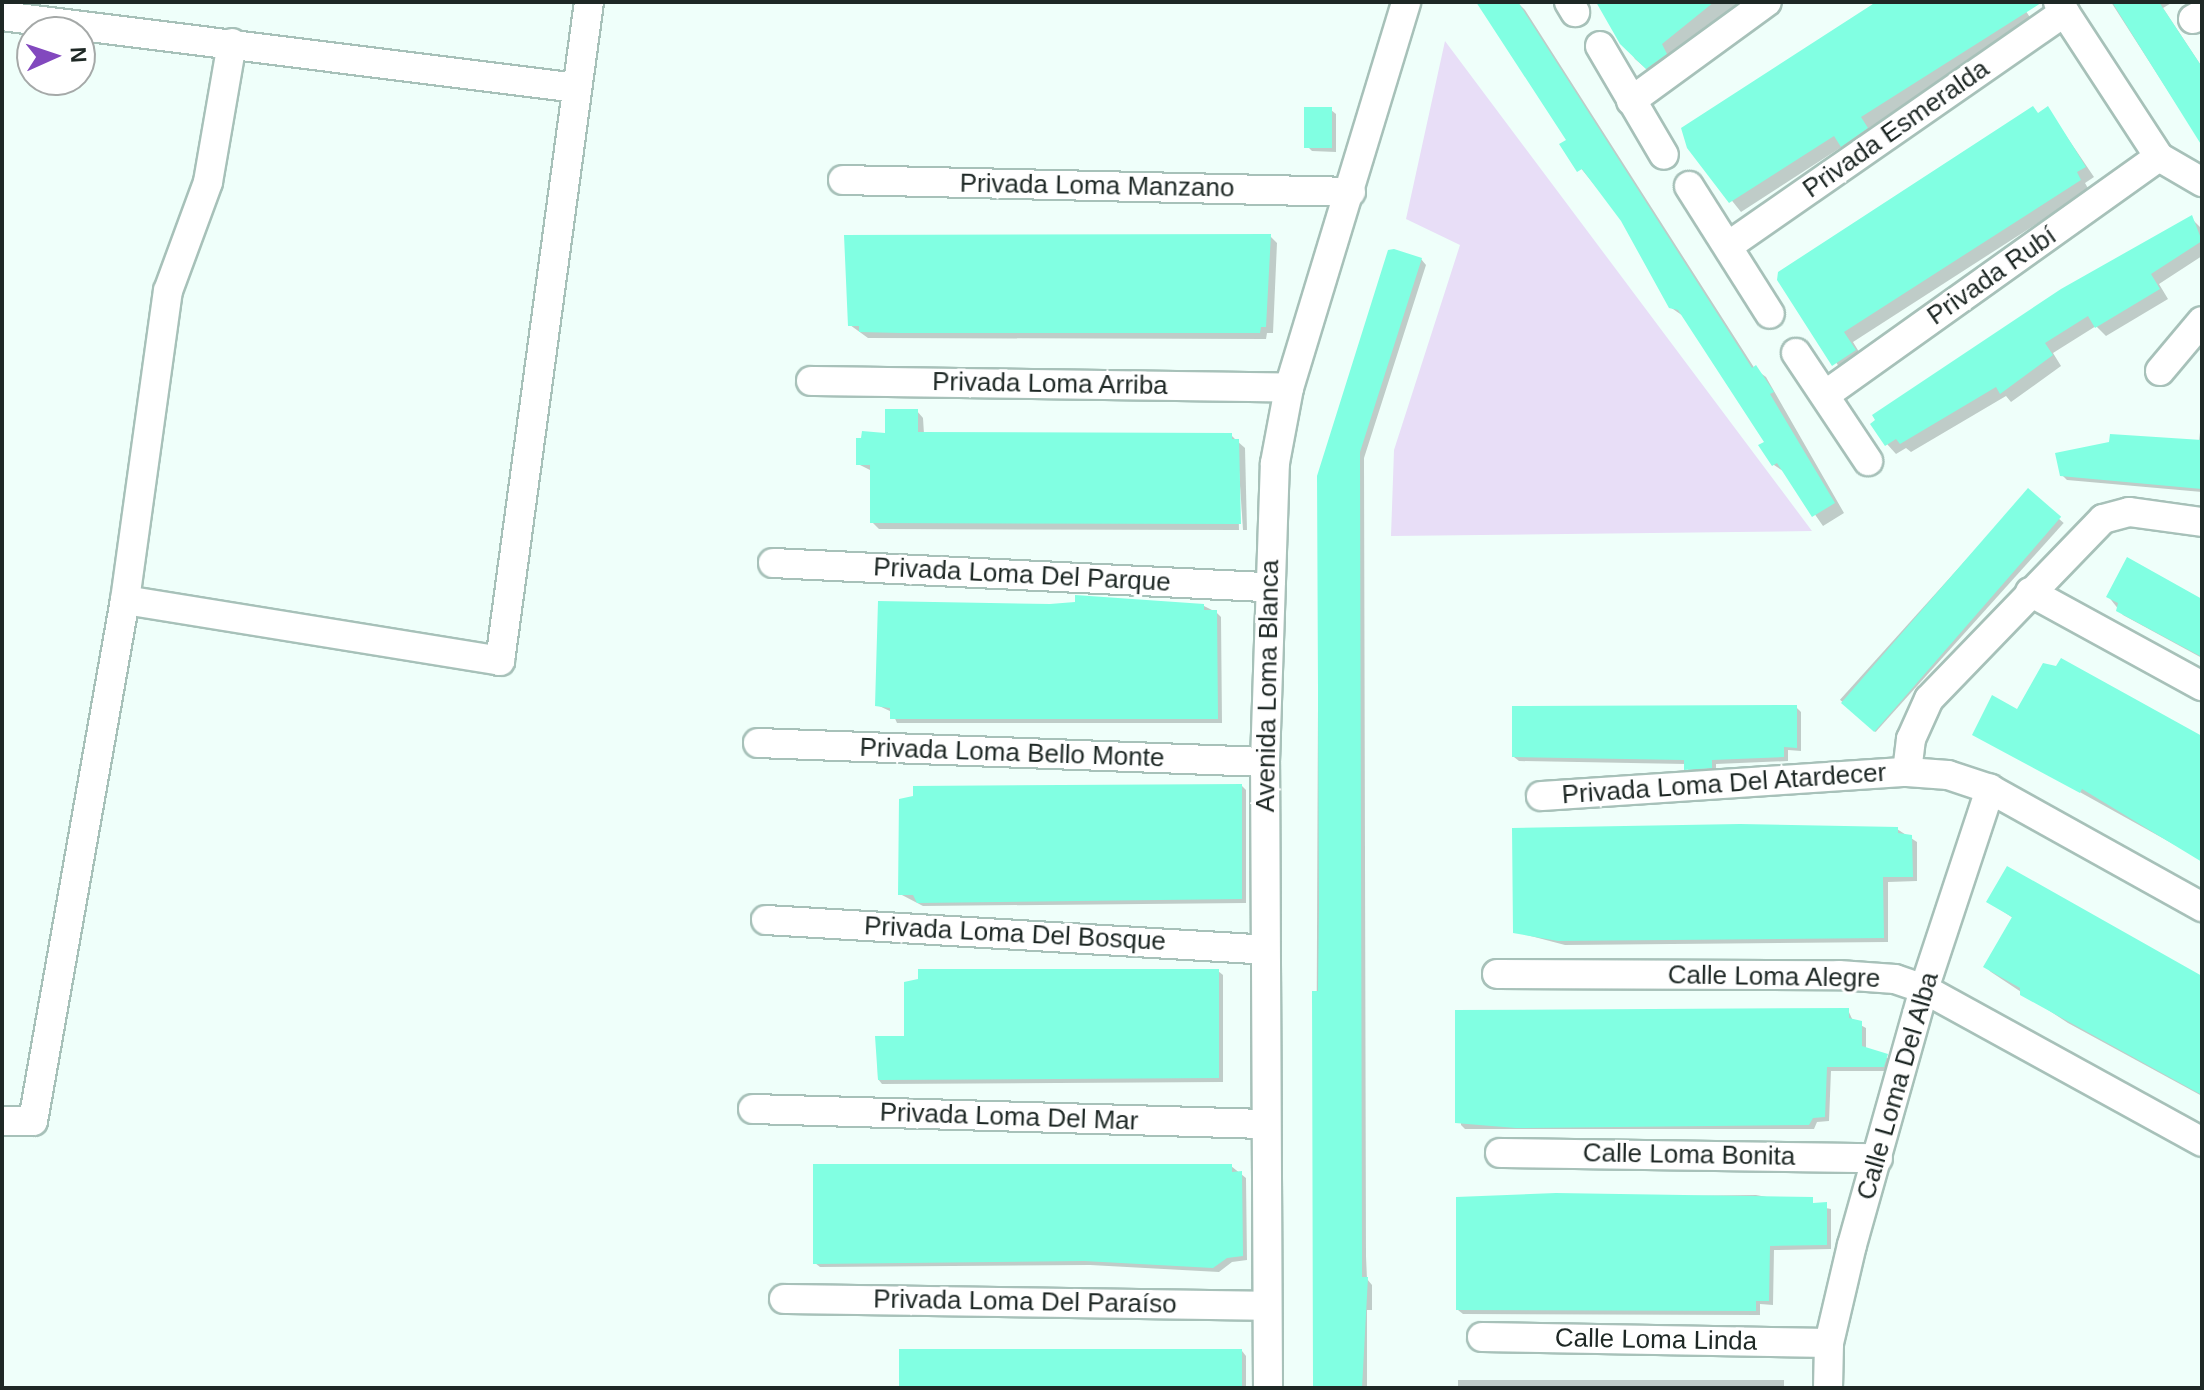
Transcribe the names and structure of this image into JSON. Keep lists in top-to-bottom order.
{
  "streets": {
    "street": [
      "Privada Esmeralda",
      "Privada Loma Manzano",
      "Privada Rubí",
      "Privada Loma Arriba",
      "Privada Loma Del Parque",
      "Avenida Loma Blanca",
      "Privada Loma Bello Monte",
      "Privada Loma Del Atardecer",
      "Privada Loma Del Bosque",
      "Calle Loma Alegre",
      "Calle Loma Del Alba",
      "Privada Loma Del Mar",
      "Calle Loma Bonita",
      "Privada Loma Del Paraíso",
      "Calle Loma Linda"
    ]
  },
  "crossings": [
    ["Privada Loma Manzano", "Avenida Loma Blanca"],
    ["Privada Loma Arriba", "Avenida Loma Blanca"],
    ["Privada Loma Del Parque", "Avenida Loma Blanca"],
    ["Avenida Loma Blanca", "Privada Loma Bello Monte"],
    ["Avenida Loma Blanca", "Privada Loma Del Bosque"],
    ["Avenida Loma Blanca", "Privada Loma Del Mar"],
    ["Avenida Loma Blanca", "Privada Loma Del Paraíso"],
    ["Privada Loma Del Atardecer", "Calle Loma Del Alba"],
    ["Calle Loma Alegre", "Calle Loma Del Alba"],
    ["Calle Loma Del Alba", "Calle Loma Bonita"],
    ["Calle Loma Del Alba", "Calle Loma Linda"]
  ],
  "north": "right"
}
